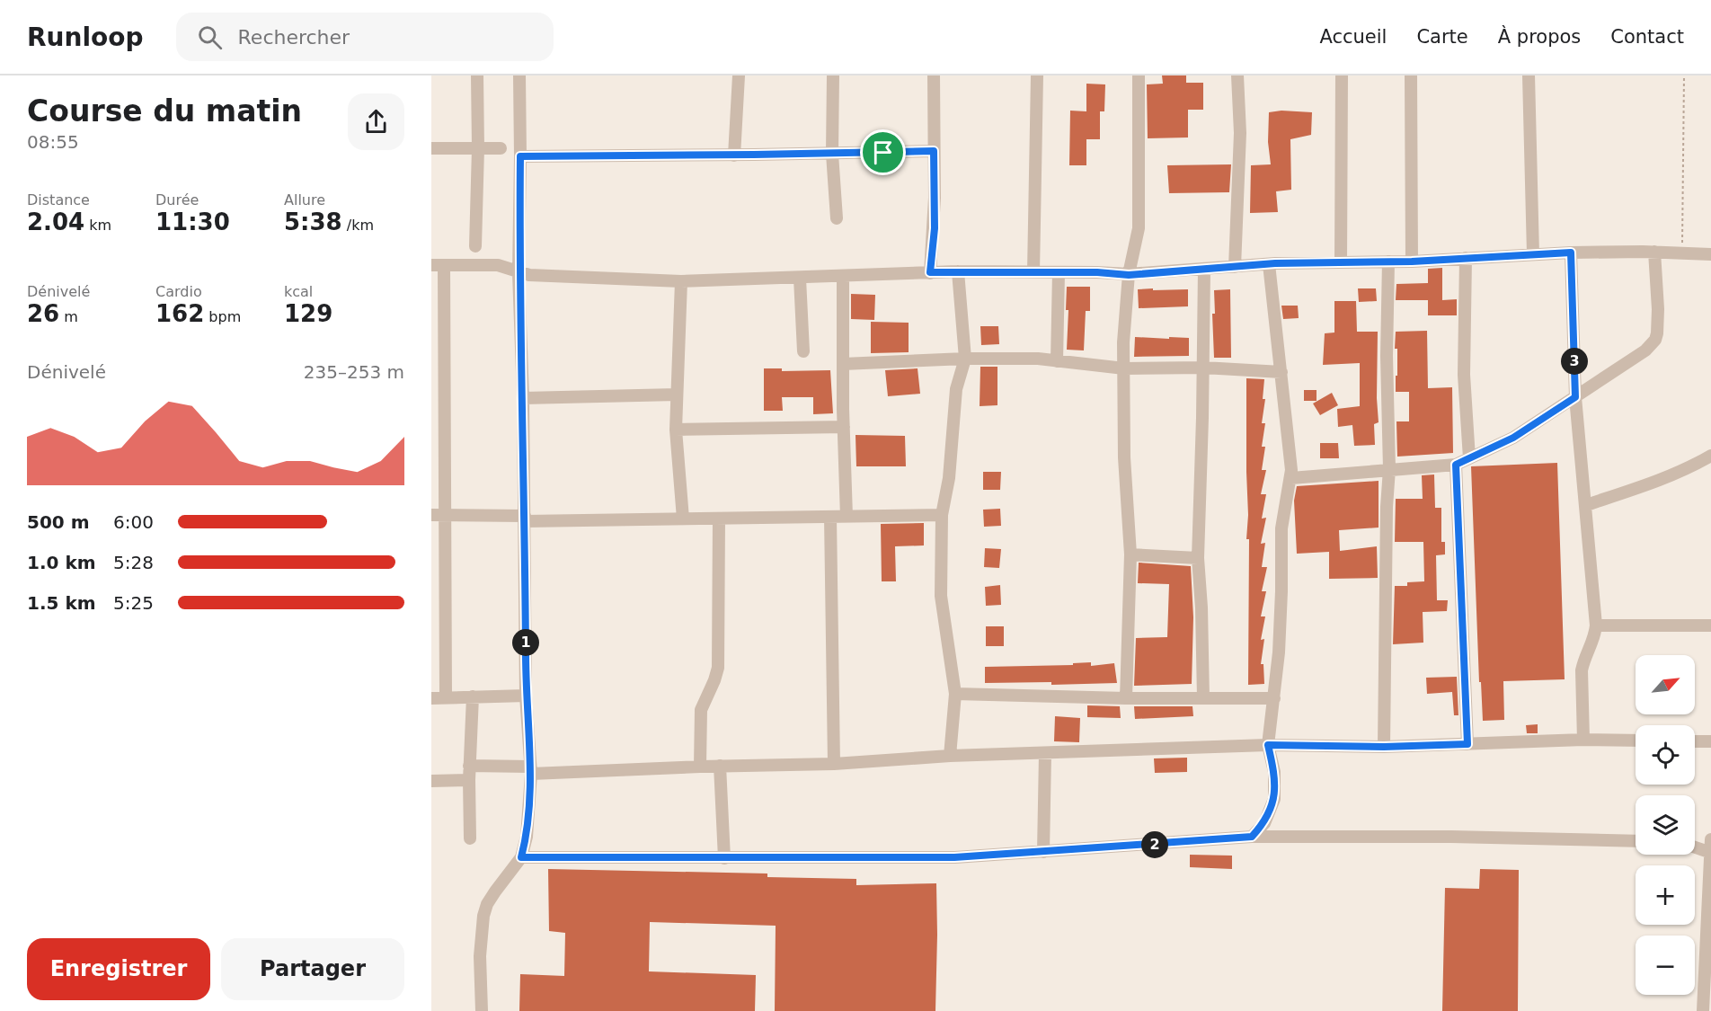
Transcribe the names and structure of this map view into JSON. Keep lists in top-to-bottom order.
{
  "north": "top right",
  "page": {
    "header": "Runloop",
    "search": "Rechercher",
    "nav": [
      "Accueil",
      "Carte",
      "À propos",
      "Contact"
    ],
    "heading": ["Course du matin", "08:55"],
    "stats": [
      ["Distance", "2.04 km"],
      ["Durée", "11:30"],
      ["Allure", "5:38 /km"],
      ["Dénivelé", "26 m"],
      ["Cardio", "162 bpm"],
      ["kcal", "129"]
    ],
    "pins": ["3", "1", "2"],
    "chart": ["Dénivelé", "235–253 m"],
    "list": [
      {
        "name": "500 m",
        "note": "6:00"
      },
      {
        "name": "1.0 km",
        "note": "5:28"
      },
      {
        "name": "1.5 km",
        "note": "5:25"
      }
    ],
    "map_buttons": ["+", "−"],
    "buttons": ["Enregistrer", "Partager"]
  }
}
